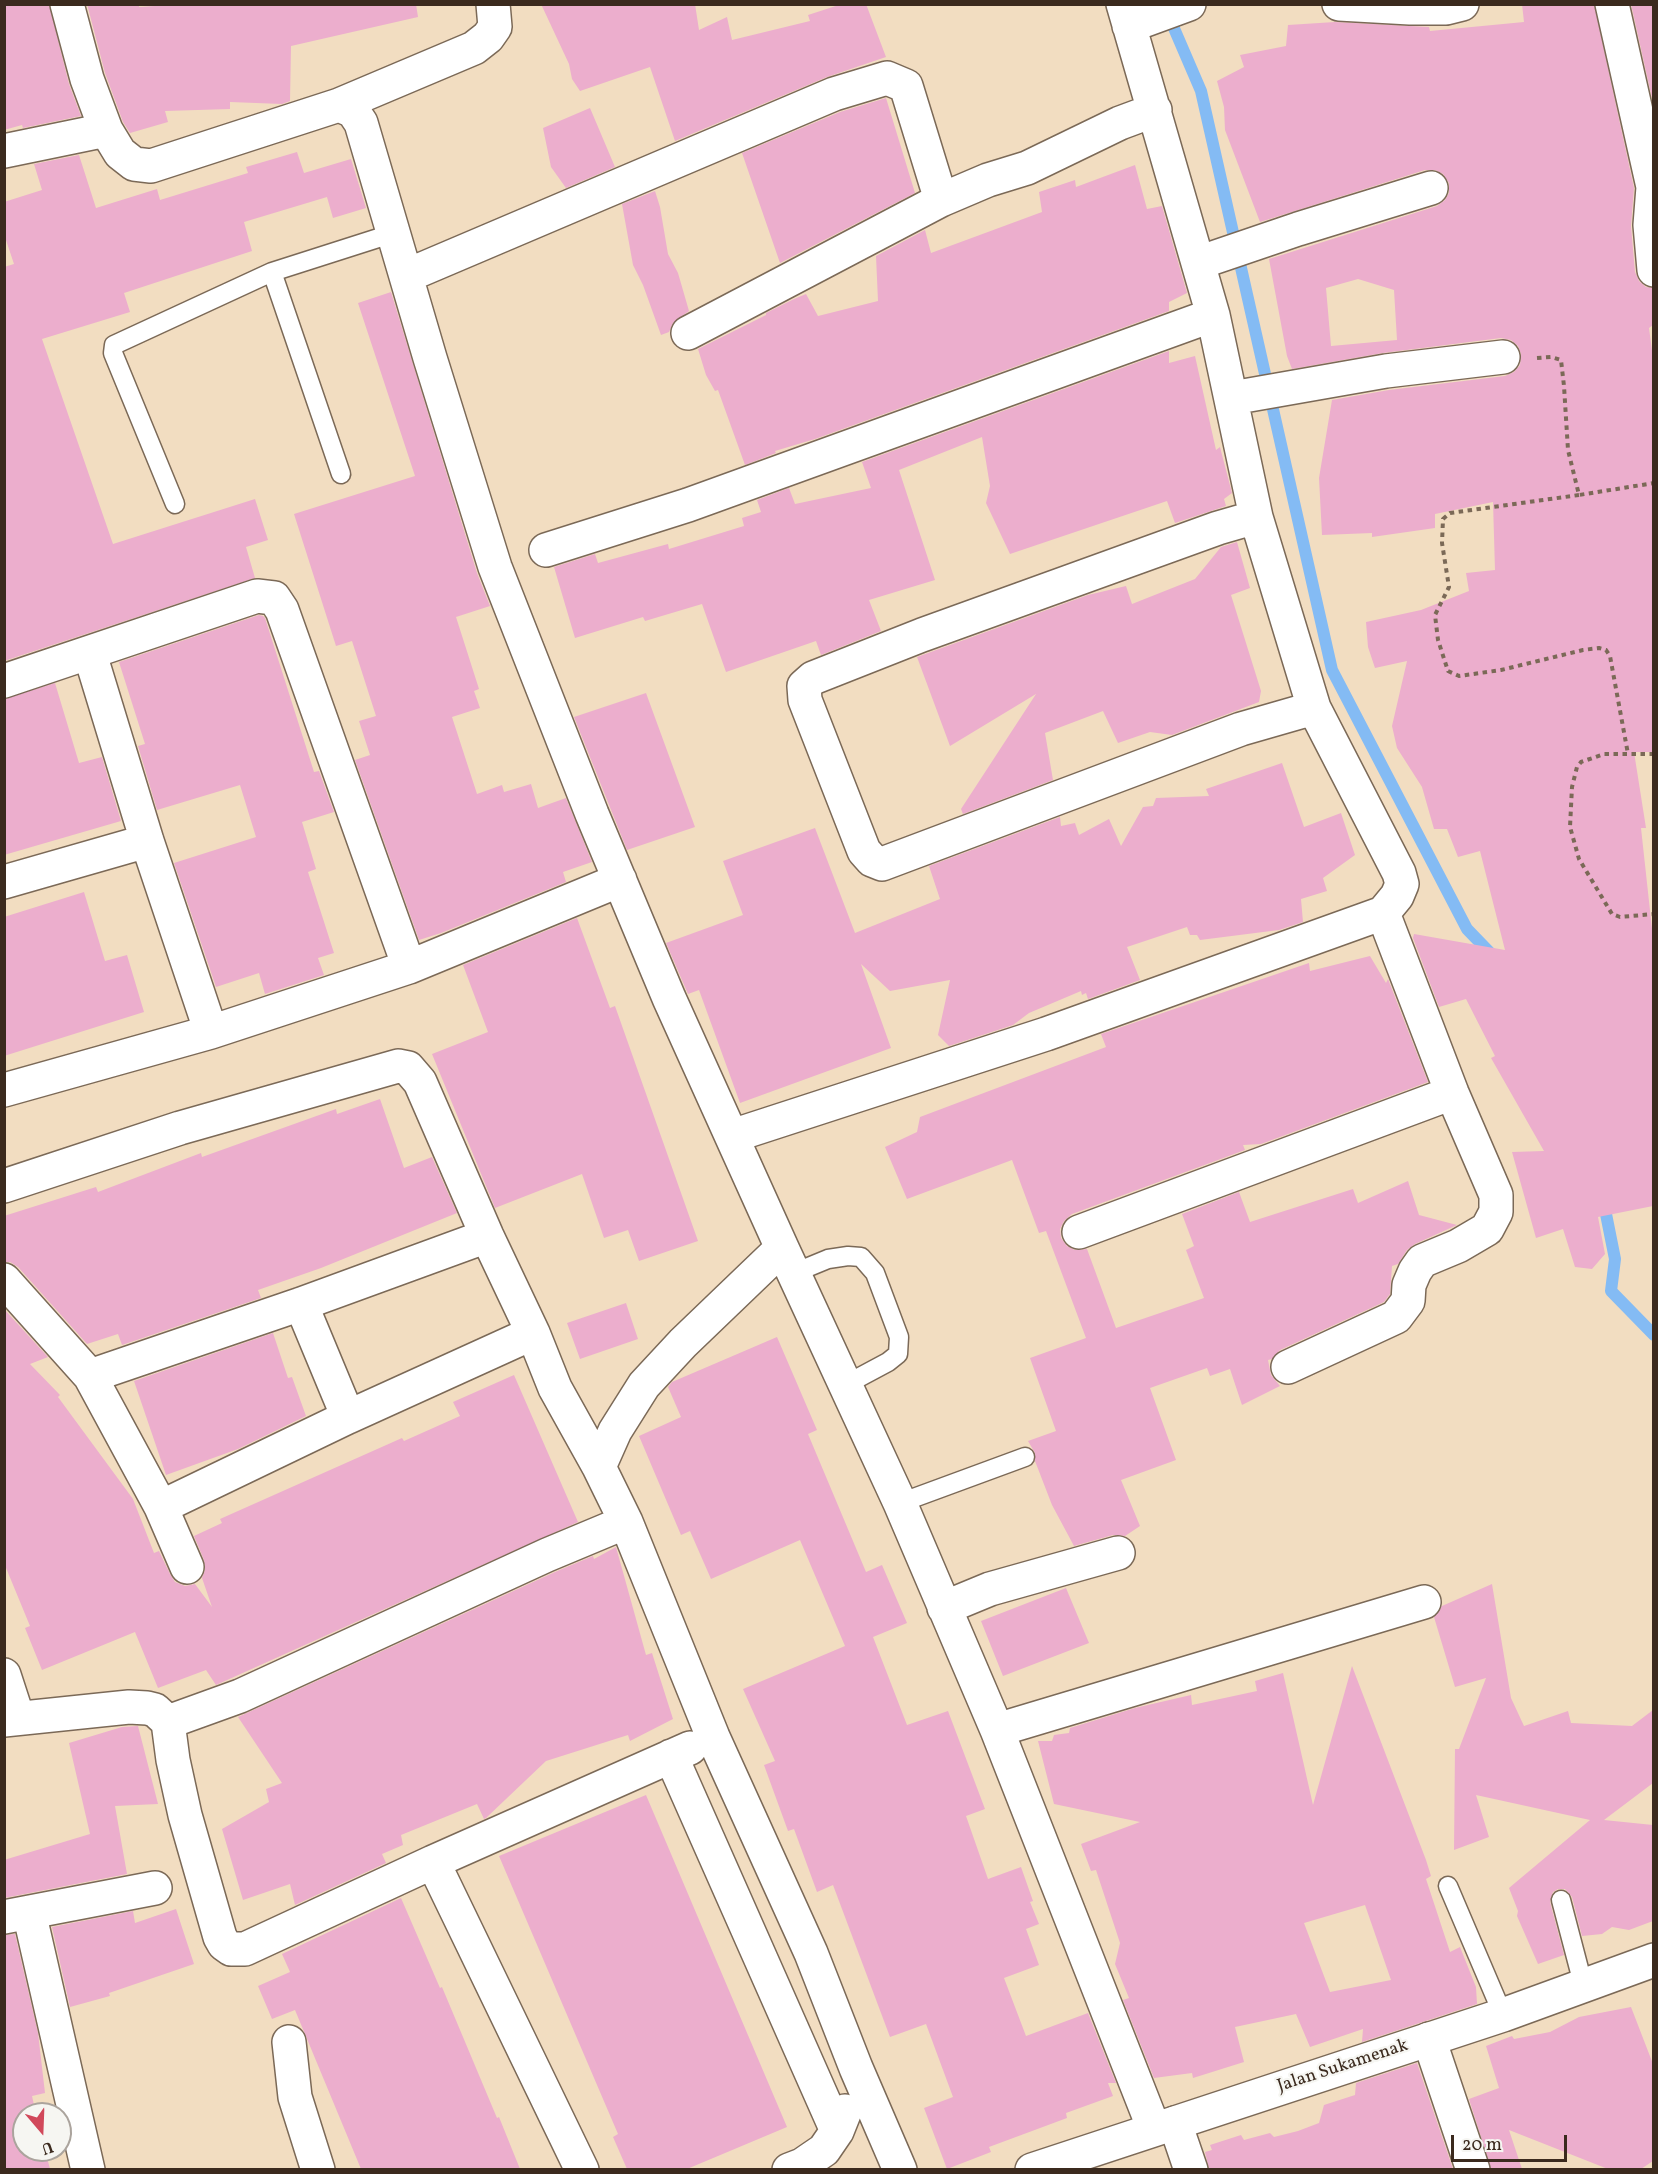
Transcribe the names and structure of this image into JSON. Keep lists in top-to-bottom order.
{
  "streets": {
    "street": ["Jalan Sukamenak"]
  },
  "scale_bar": "20 m",
  "north": "bottom"
}
